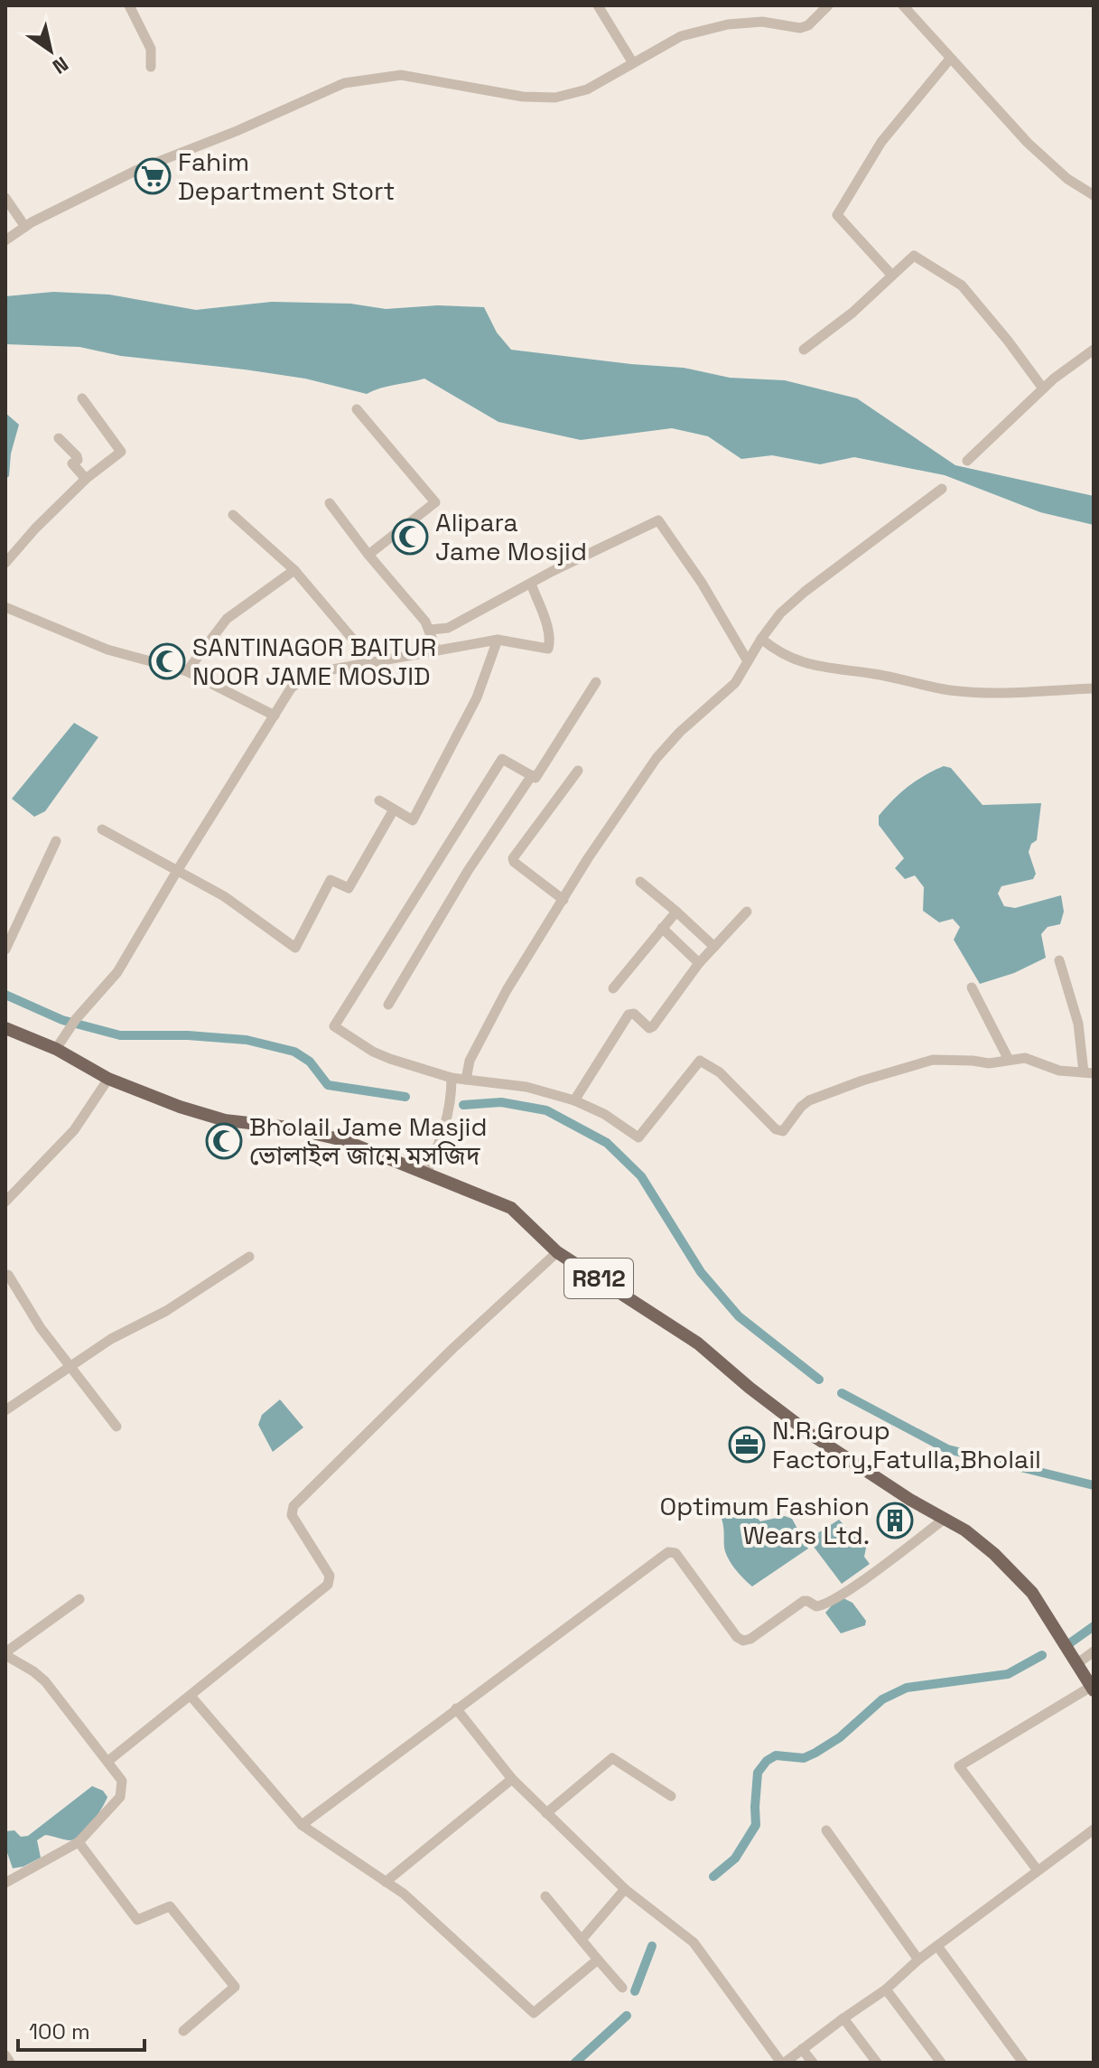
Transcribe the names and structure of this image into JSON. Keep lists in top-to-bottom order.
{
  "streets": {
    "main road": ["R812"]
  },
  "places": {
    "supermarket": ["Fahim Department Stort"],
    "mosque": ["Alipara Jame Mosjid", "SANTINAGOR BAITUR NOOR JAME MOSJID", "Bholail Jame Masjid ভোলাইল জামে মসজিদ"],
    "office": ["N.R.Group Factory,Fatulla,Bholail"],
    "building": ["Optimum Fashion Wears Ltd."]
  },
  "scale_bar": "100 m",
  "north": "bottom right"
}
